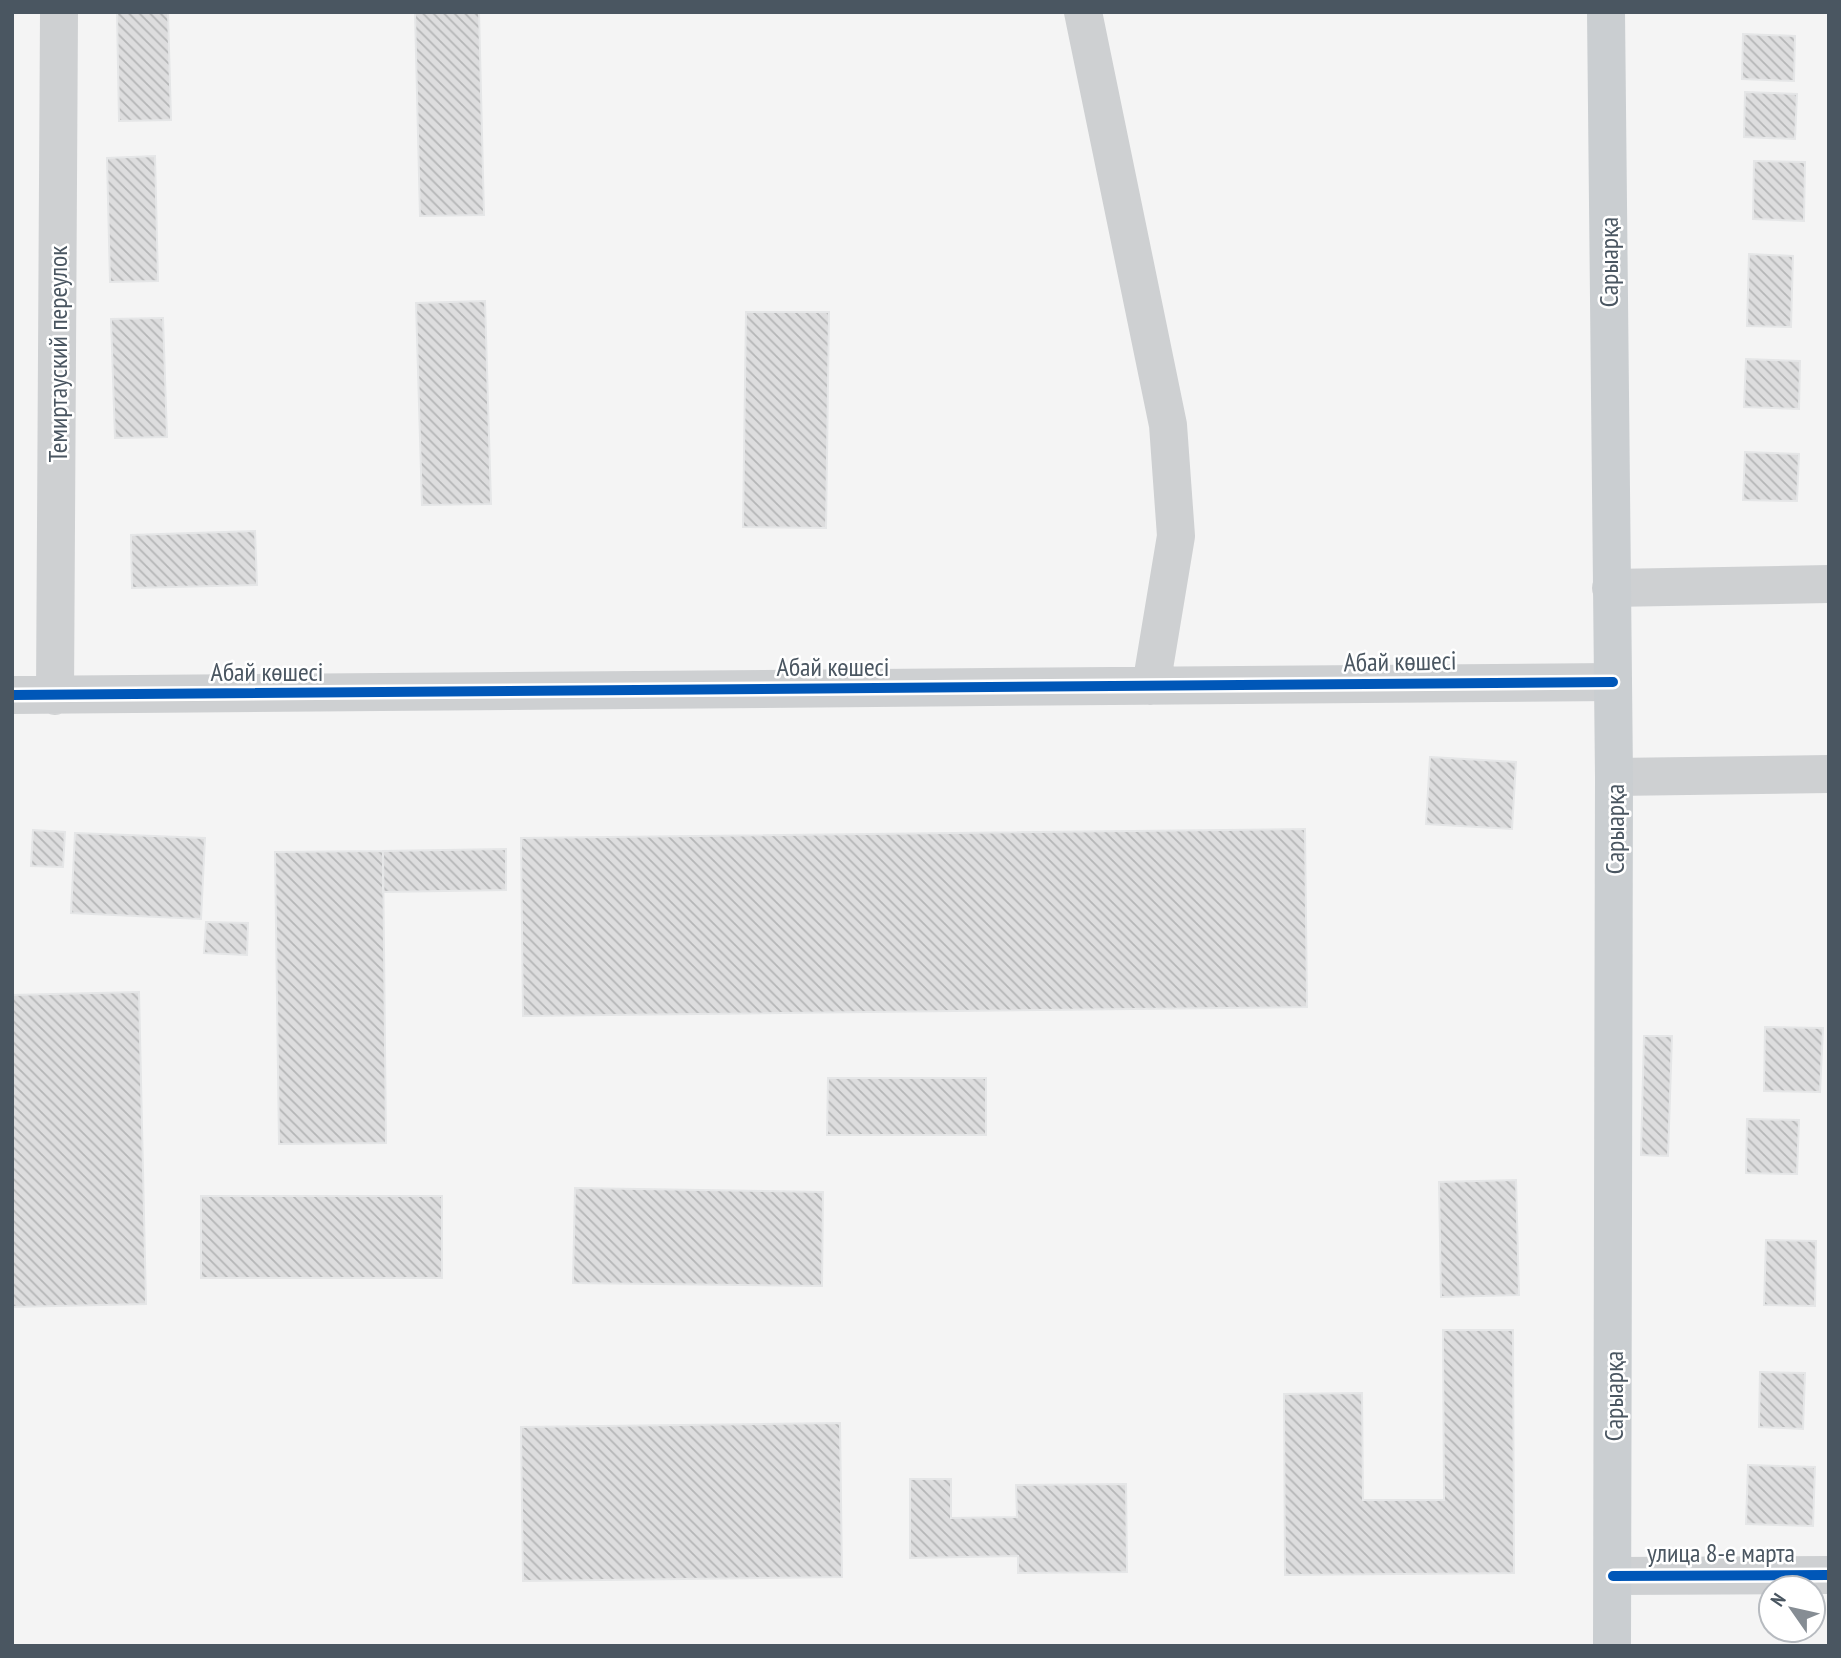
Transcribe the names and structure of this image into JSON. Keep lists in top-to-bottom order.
{
  "streets": {
    "main road": ["Сарыарқа"],
    "street": ["Темиртауский переулок", "Абай көшесі", "улица 8-е марта"]
  },
  "crossings": [
    ["Сарыарқа", "Абай көшесі"],
    ["Сарыарқа", "улица 8-е марта"],
    ["Темиртауский переулок", "Абай көшесі"]
  ],
  "north": "top left"
}
